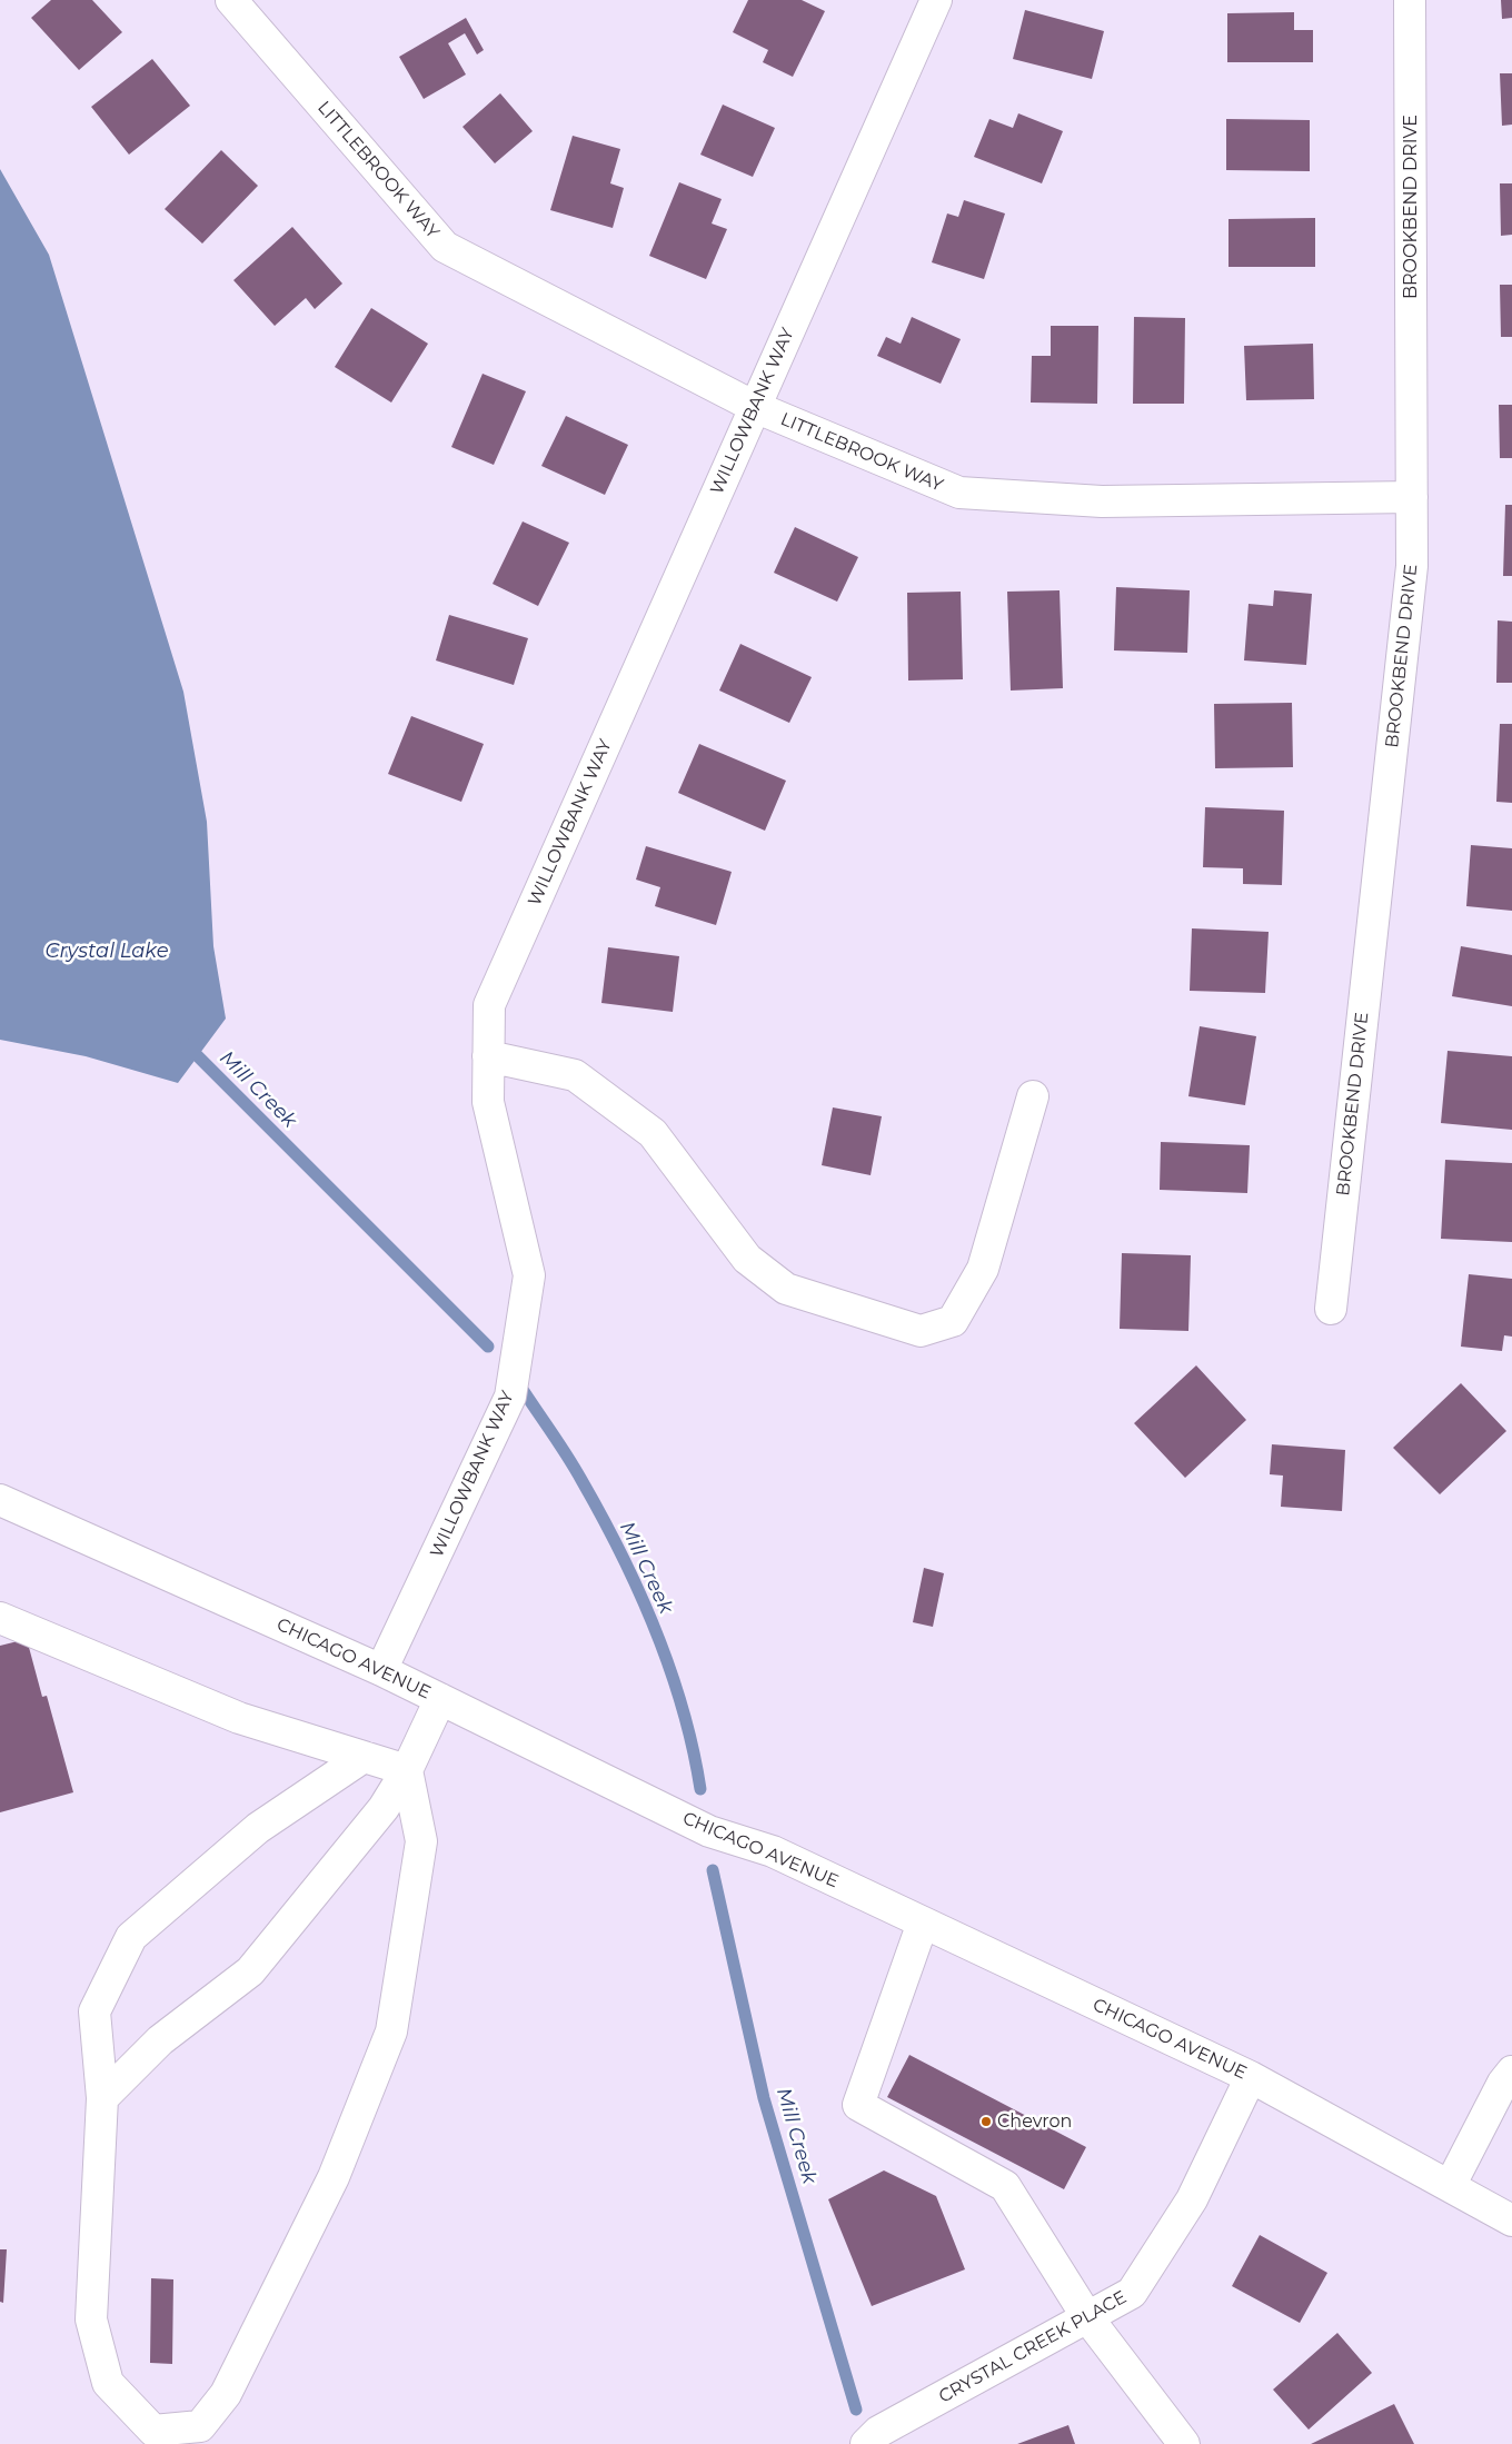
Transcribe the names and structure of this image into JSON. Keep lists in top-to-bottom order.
{
  "streets": {
    "street": [
      "LITTLEBROOK WAY",
      "BROOKBEND DRIVE",
      "WILLOWBANK WAY",
      "CHICAGO AVENUE",
      "CRYSTAL CREEK PLACE"
    ]
  },
  "crossings": [
    ["LITTLEBROOK WAY", "BROOKBEND DRIVE"],
    ["LITTLEBROOK WAY", "WILLOWBANK WAY"],
    ["WILLOWBANK WAY", "CHICAGO AVENUE"],
    ["CHICAGO AVENUE", "CRYSTAL CREEK PLACE"]
  ],
  "water": ["Crystal Lake", "Mill Creek"],
  "places": ["Chevron"]
}
